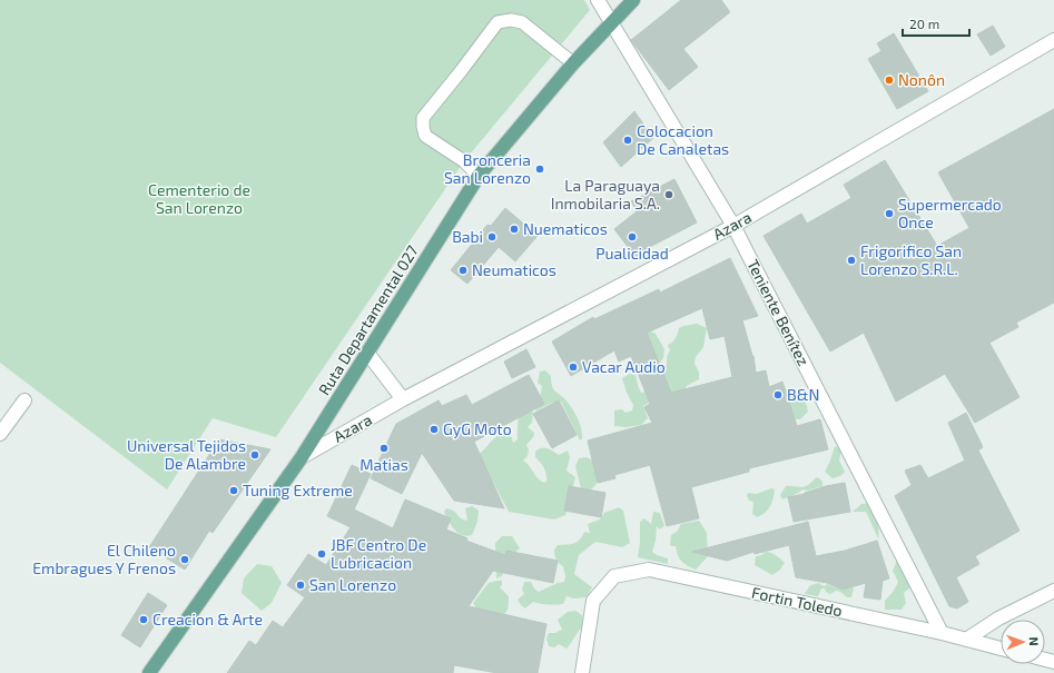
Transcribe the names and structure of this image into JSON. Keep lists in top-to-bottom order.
{
  "streets": {
    "main road": ["Ruta Departamental 027"],
    "street": ["Azara", "Teniente Benítez", "Fortin Toledo"]
  },
  "crossings": [
    ["Azara", "Teniente Benítez"],
    ["Azara", "Ruta Departamental 027"],
    ["Teniente Benítez", "Ruta Departamental 027"],
    ["Teniente Benítez", "Fortin Toledo"]
  ],
  "parks": ["Cementerio de San Lorenzo"],
  "places": [
    "Nonôn",
    "Colocacion De Canaletas",
    "Bronceria San Lorenzo",
    "La Paraguaya Inmobilaria S.A.",
    "Supermercado Once",
    "Nuematicos",
    "Babi",
    "Pualicidad",
    "Frigorifico San Lorenzo S.R.L.",
    "Neumaticos",
    "Vacar Audio",
    "B&N",
    "GyG Moto",
    "Matias",
    "Universal Tejidos De Alambre",
    "Tuning Extreme",
    "JBF Centro De Lubricacion",
    "El Chileno Embragues Y Frenos",
    "San Lorenzo",
    "Creacion & Arte"
  ],
  "scale_bar": "20 m",
  "north": "right"
}
